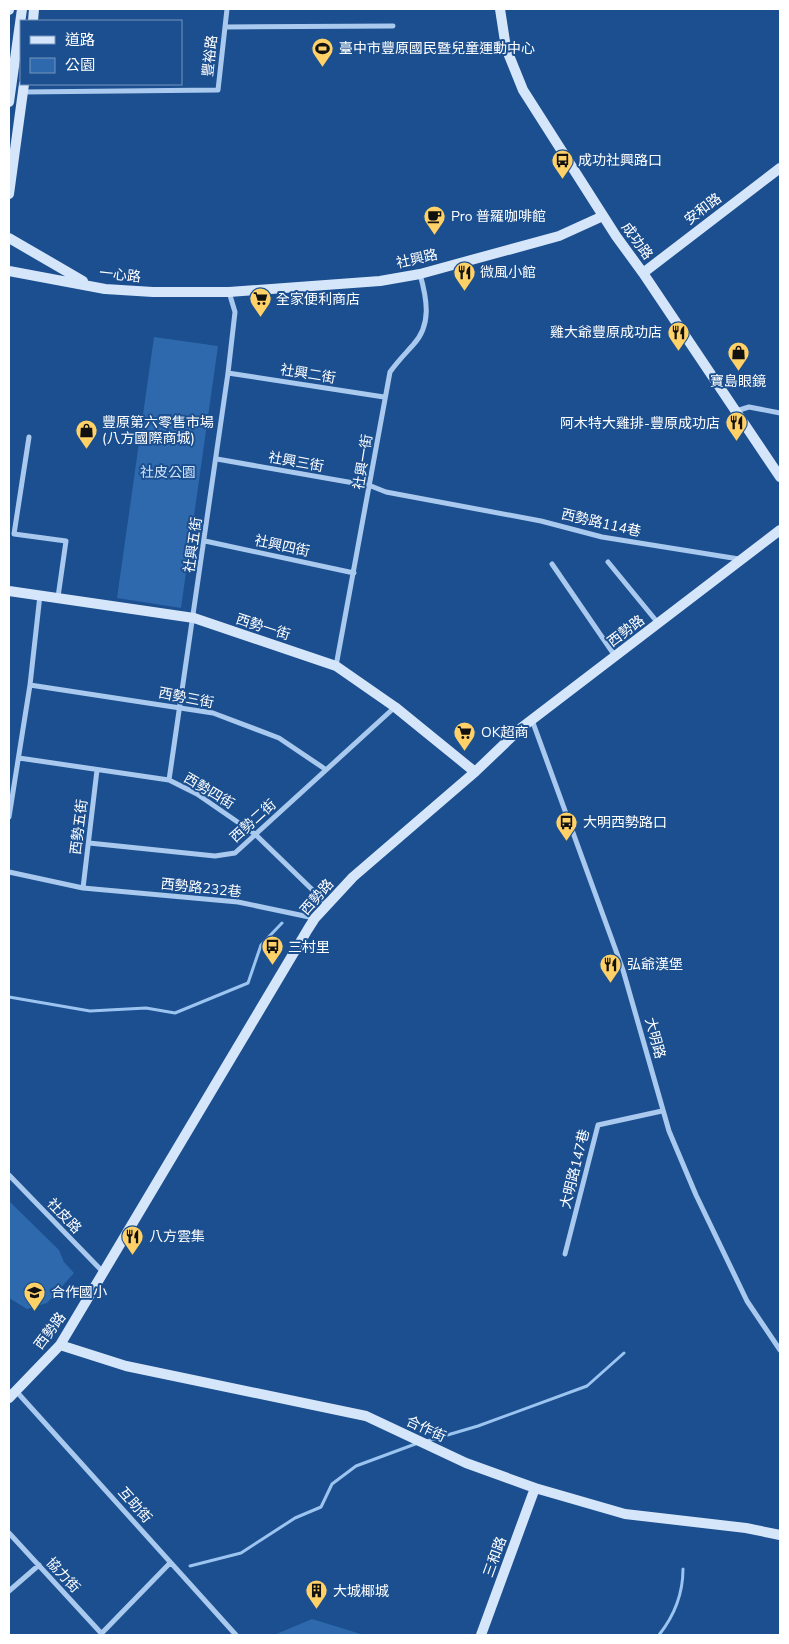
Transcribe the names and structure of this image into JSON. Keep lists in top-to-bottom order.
{
  "streets": {
    "street": [
      "豐裕路",
      "安和路",
      "成功路",
      "社興路",
      "一心路",
      "社興二街",
      "社興三街",
      "社興一街",
      "西勢路114巷",
      "社興五街",
      "社興四街",
      "西勢一街",
      "西勢路",
      "西勢三街",
      "西勢四街",
      "西勢二街",
      "西勢五街",
      "西勢路232巷",
      "大明路",
      "大明路147巷",
      "社皮路",
      "合作街",
      "互助街",
      "三和路",
      "協力街"
    ]
  },
  "crossings": [
    ["安和路", "成功路"],
    ["成功路", "社興路"],
    ["社興路", "一心路"],
    ["社興路", "社興一街"],
    ["社興路", "社興五街"],
    ["一心路", "社興五街"],
    ["社興二街", "社興一街"],
    ["社興二街", "社興五街"],
    ["社興三街", "社興一街"],
    ["社興三街", "西勢路114巷"],
    ["社興三街", "社興五街"],
    ["社興一街", "社興四街"],
    ["社興一街", "西勢一街"],
    ["西勢路114巷", "西勢路"],
    ["社興五街", "社興四街"],
    ["社興五街", "西勢一街"],
    ["社興五街", "西勢三街"],
    ["社興五街", "西勢四街"],
    ["西勢一街", "西勢路"],
    ["西勢一街", "西勢二街"],
    ["西勢路", "西勢四街"],
    ["西勢路", "西勢路232巷"],
    ["西勢路", "大明路"],
    ["西勢路", "社皮路"],
    ["西勢路", "合作街"],
    ["西勢路", "互助街"],
    ["西勢三街", "西勢二街"],
    ["西勢四街", "西勢二街"],
    ["西勢四街", "西勢五街"],
    ["西勢二街", "西勢五街"],
    ["西勢五街", "西勢路232巷"],
    ["大明路", "大明路147巷"],
    ["合作街", "三和路"]
  ],
  "parks": ["社皮公園"],
  "places": {
    "sports": ["臺中市豐原國民暨兒童運動中心"],
    "bus stop": ["成功社興路口", "大明西勢路口", "三村里"],
    "cafe": ["Pro 普羅咖啡館"],
    "restaurant": [
      "微風小館",
      "雞大爺豐原成功店",
      "阿木特大雞排-豐原成功店",
      "弘爺漢堡",
      "八方雲集"
    ],
    "supermarket": ["全家便利商店", "OK超商"],
    "shop": ["寶島眼鏡", "豐原第六零售市場 (八方國際商城)"],
    "school or university": ["合作國小"],
    "building": ["大城椰城"]
  },
  "legend": ["道路", "公園"]
}
